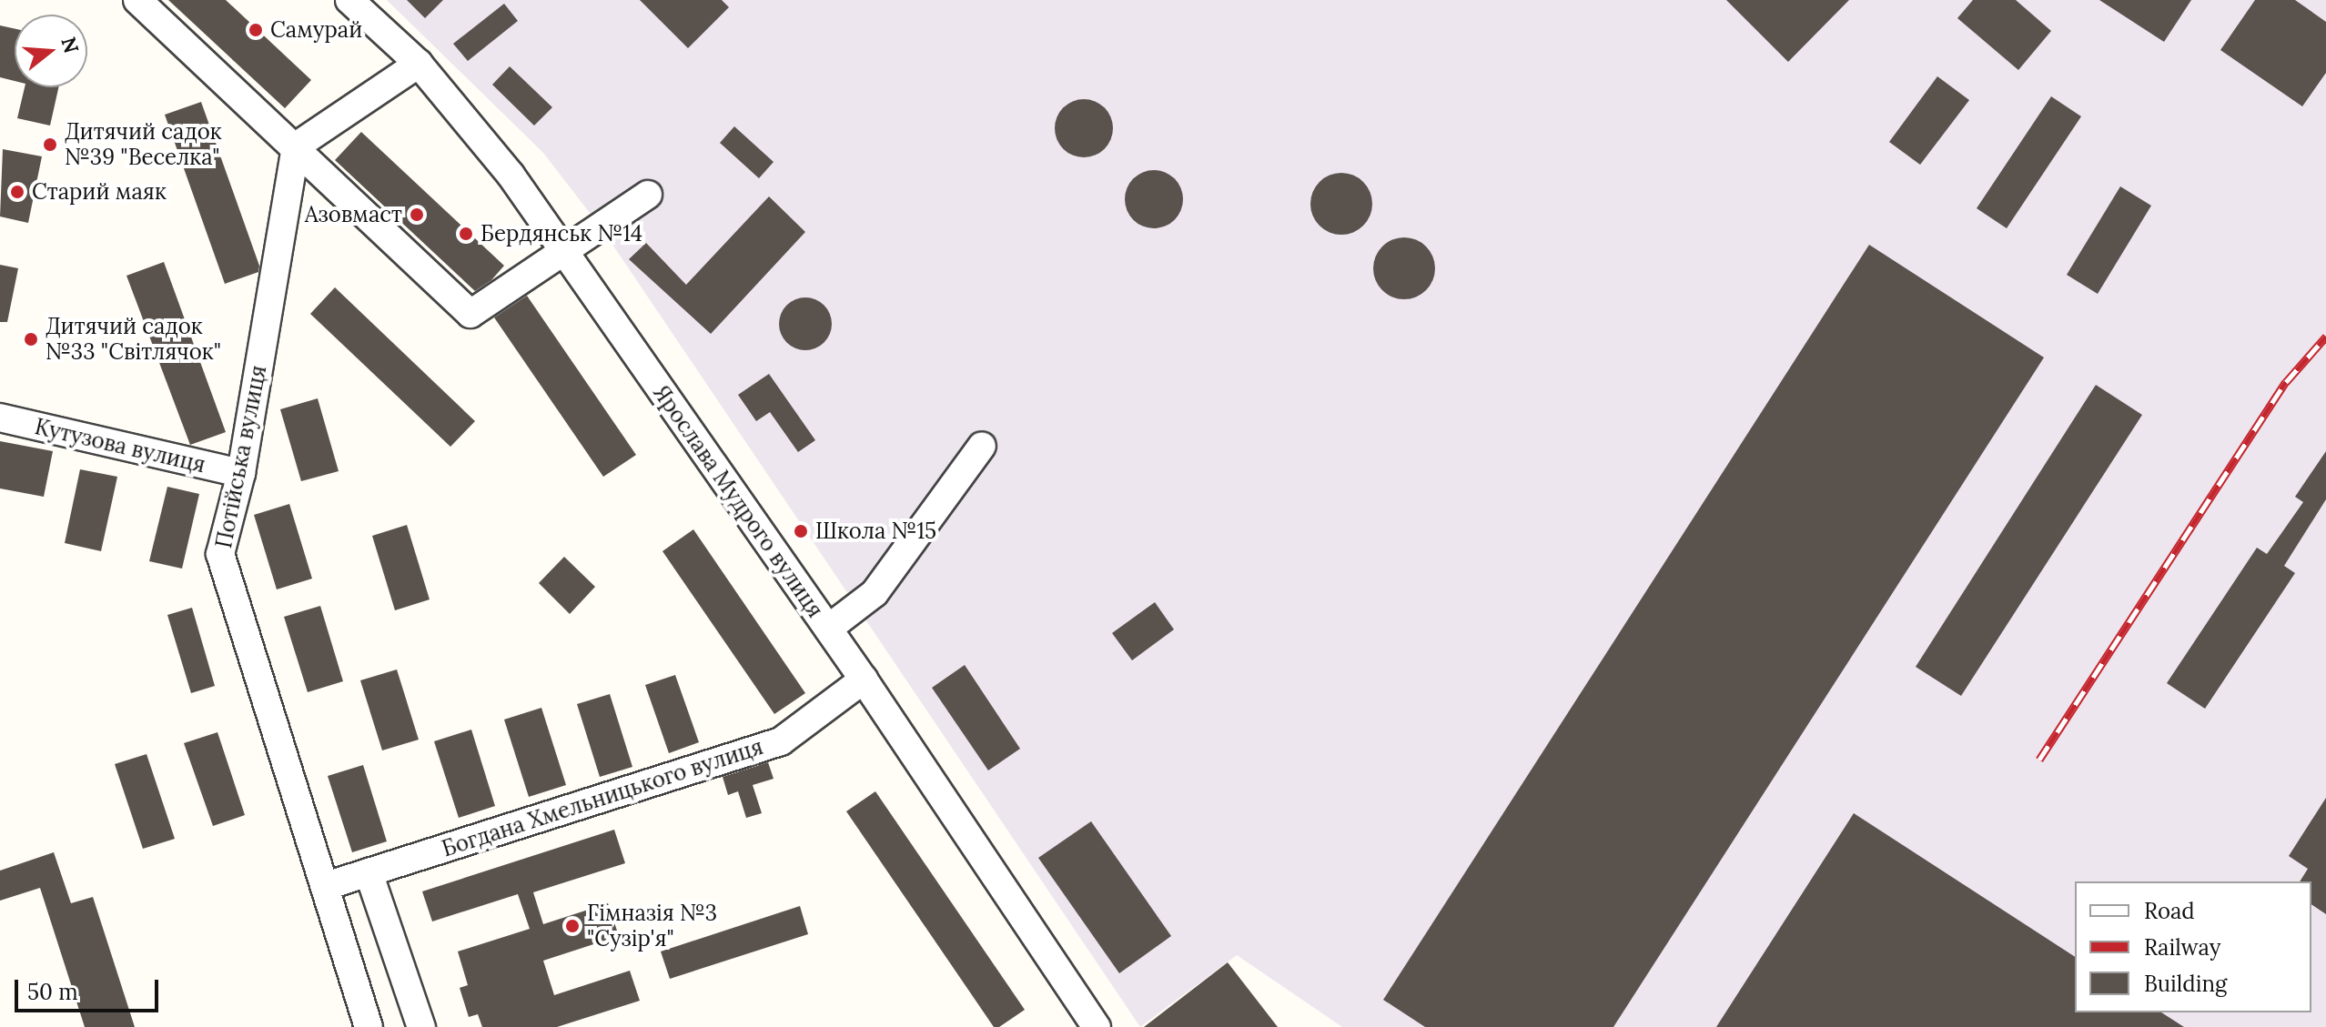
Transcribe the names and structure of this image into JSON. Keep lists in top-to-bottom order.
{
  "streets": {
    "street": [
      "Кутузова вулиця",
      "Потійська вулиця",
      "Ярослава Мудрого вулиця",
      "Богдана Хмельницького вулиця"
    ]
  },
  "crossings": [
    ["Кутузова вулиця", "Потійська вулиця"],
    ["Потійська вулиця", "Богдана Хмельницького вулиця"],
    ["Ярослава Мудрого вулиця", "Богдана Хмельницького вулиця"]
  ],
  "places": [
    "Самурай",
    "Дитячий садок №39 \"Веселка\"",
    "Старий маяк",
    "Азовмаст",
    "Бердянськ №14",
    "Дитячий садок №33 \"Світлячок\"",
    "Школа №15",
    "Гімназія №3 \"Сузір'я\""
  ],
  "legend": ["Road", "Railway", "Building"],
  "scale_bar": "50 m",
  "north": "right"
}
